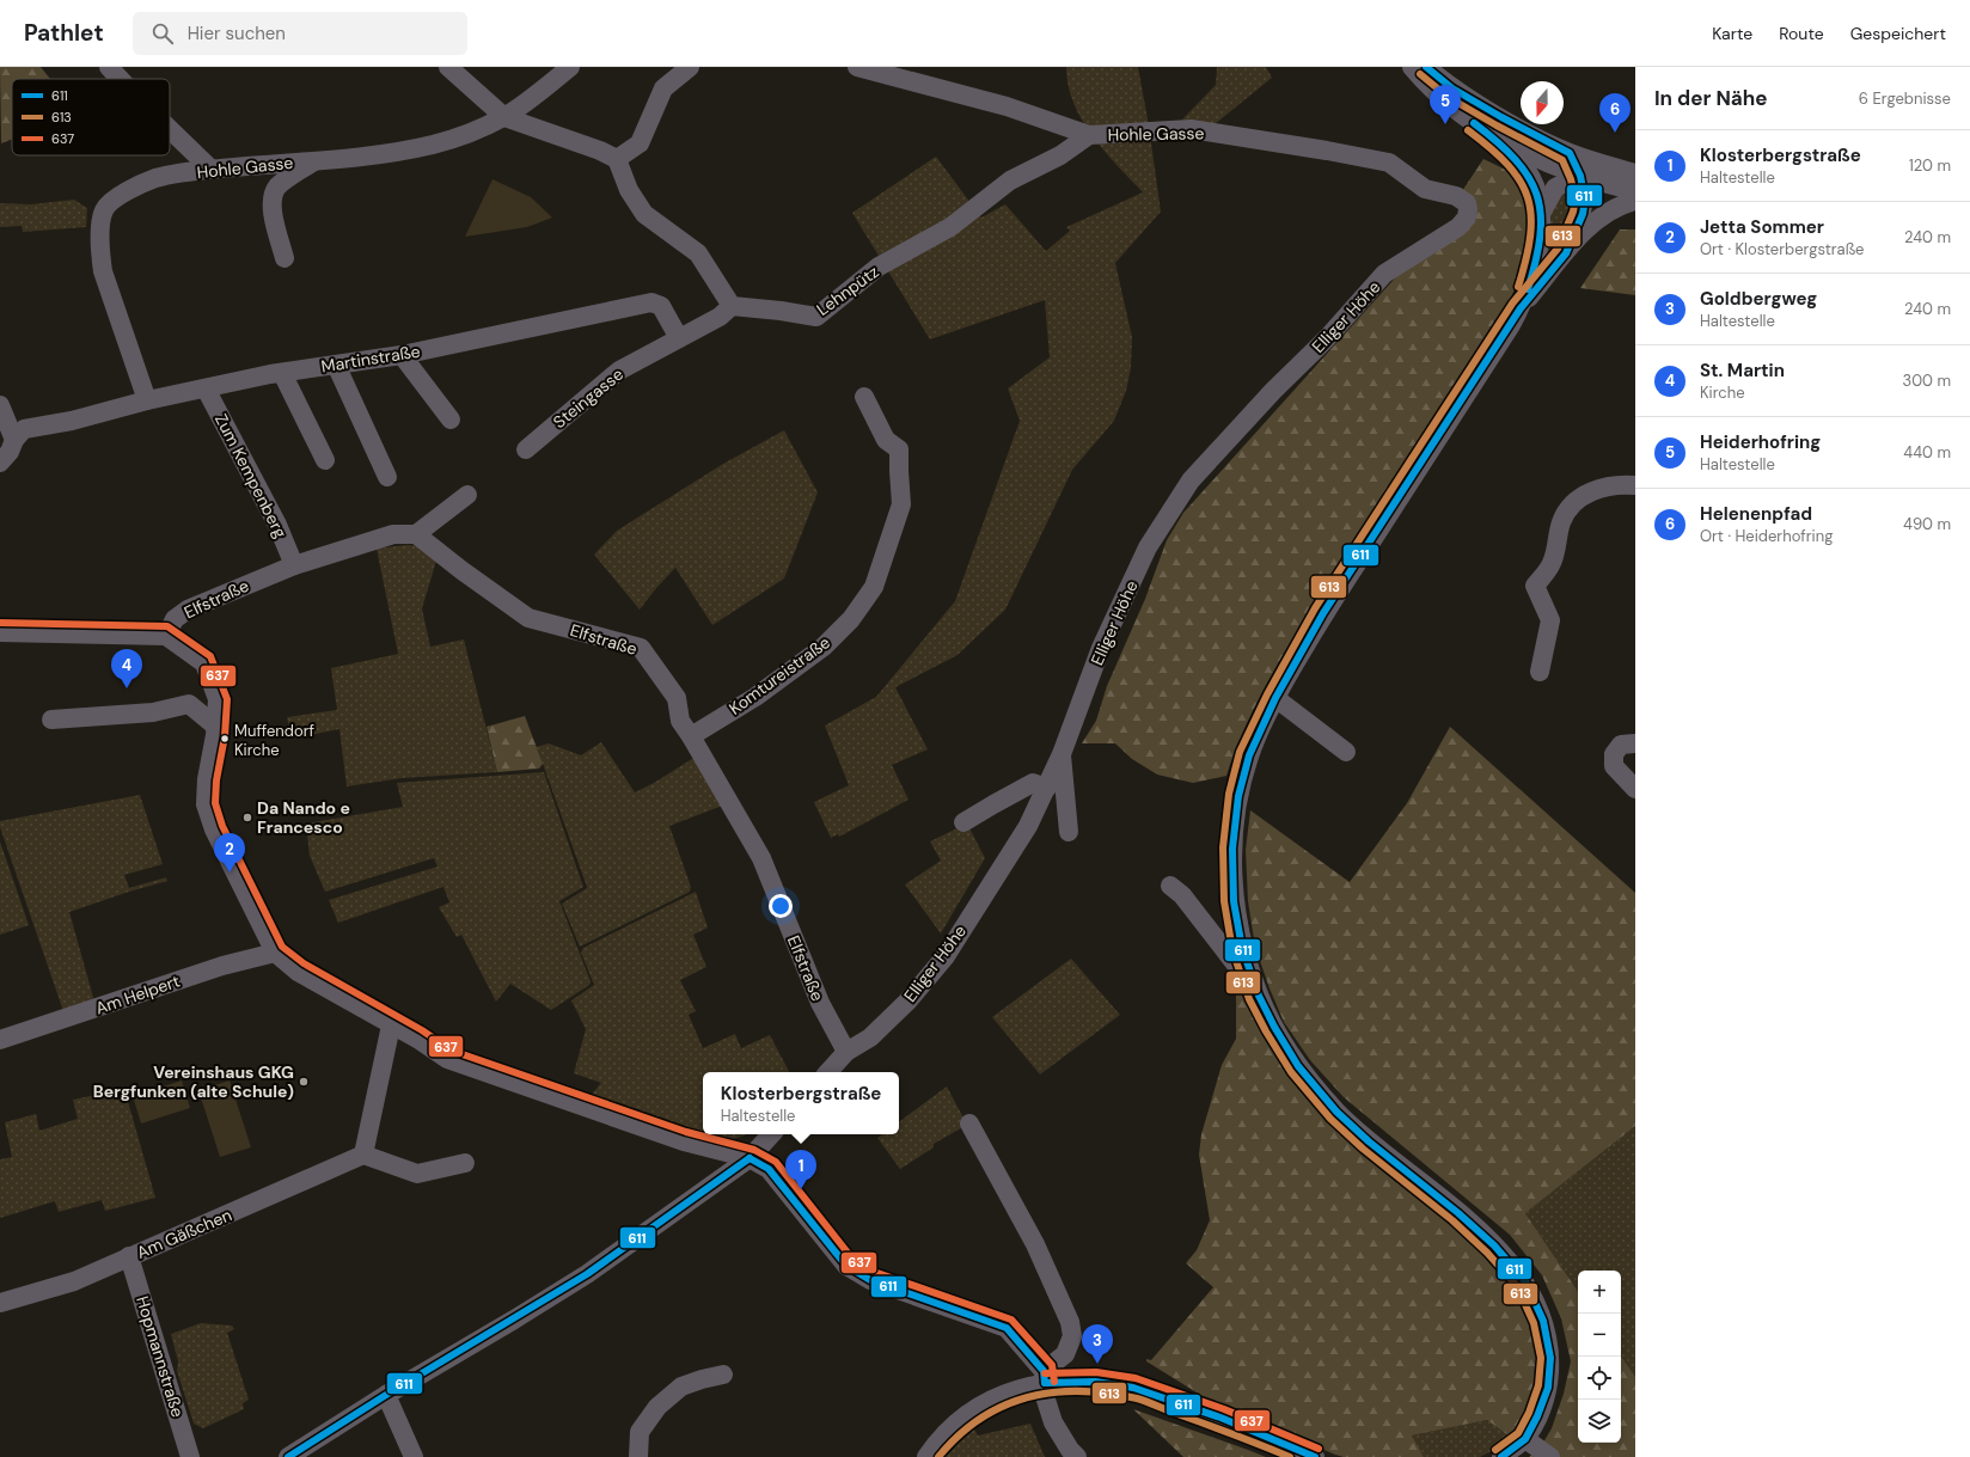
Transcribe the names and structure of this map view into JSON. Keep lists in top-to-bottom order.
{
  "streets": {
    "street": [
      "Hohle Gasse",
      "Lehnpütz",
      "Elliger Höhe",
      "Martinstraße",
      "Steingasse",
      "Zum Kempenberg",
      "Elfstraße",
      "Komtureistraße",
      "Am Helpert",
      "Am Gäßchen",
      "Hopmannstraße"
    ]
  },
  "crossings": [
    ["Hohle Gasse", "Lehnpütz"],
    ["Hohle Gasse", "Elliger Höhe"],
    ["Hohle Gasse", "Martinstraße"],
    ["Elliger Höhe", "Elfstraße"],
    ["Martinstraße", "Steingasse"],
    ["Martinstraße", "Zum Kempenberg"],
    ["Zum Kempenberg", "Elfstraße"],
    ["Elfstraße", "Komtureistraße"],
    ["Am Gäßchen", "Hopmannstraße"]
  ],
  "places": ["Muffendorf Kirche", "Da Nando e Francesco", "Vereinshaus GKG Bergfunken (alte Schule)"],
  "lines": ["transit line 611", "transit line 613", "transit line 637"],
  "legend": ["611", "613", "637"],
  "north": "bottom",
  "page": {
    "header": "Pathlet",
    "search": "Hier suchen",
    "nav": ["Karte", "Route", "Gespeichert"],
    "heading": ["In der Nähe", "6 Ergebnisse"],
    "pins": [
      "5",
      "6",
      "4",
      "2",
      "1",
      "3"
    ],
    "list": [
      {
        "mark": "1",
        "name": "Klosterbergstraße",
        "note": "Haltestelle",
        "value": "120 m"
      },
      {
        "mark": "2",
        "name": "Jetta Sommer",
        "note": "Ort · Klosterbergstraße",
        "value": "240 m"
      },
      {
        "mark": "3",
        "name": "Goldbergweg",
        "note": "Haltestelle",
        "value": "240 m"
      },
      {
        "mark": "4",
        "name": "St. Martin",
        "note": "Kirche",
        "value": "300 m"
      },
      {
        "mark": "5",
        "name": "Heiderhofring",
        "note": "Haltestelle",
        "value": "440 m"
      },
      {
        "mark": "6",
        "name": "Helenenpfad",
        "note": "Ort · Heiderhofring",
        "value": "490 m"
      }
    ],
    "popup": ["Klosterbergstraße", "Haltestelle"],
    "map_buttons": ["+", "−"]
  }
}
